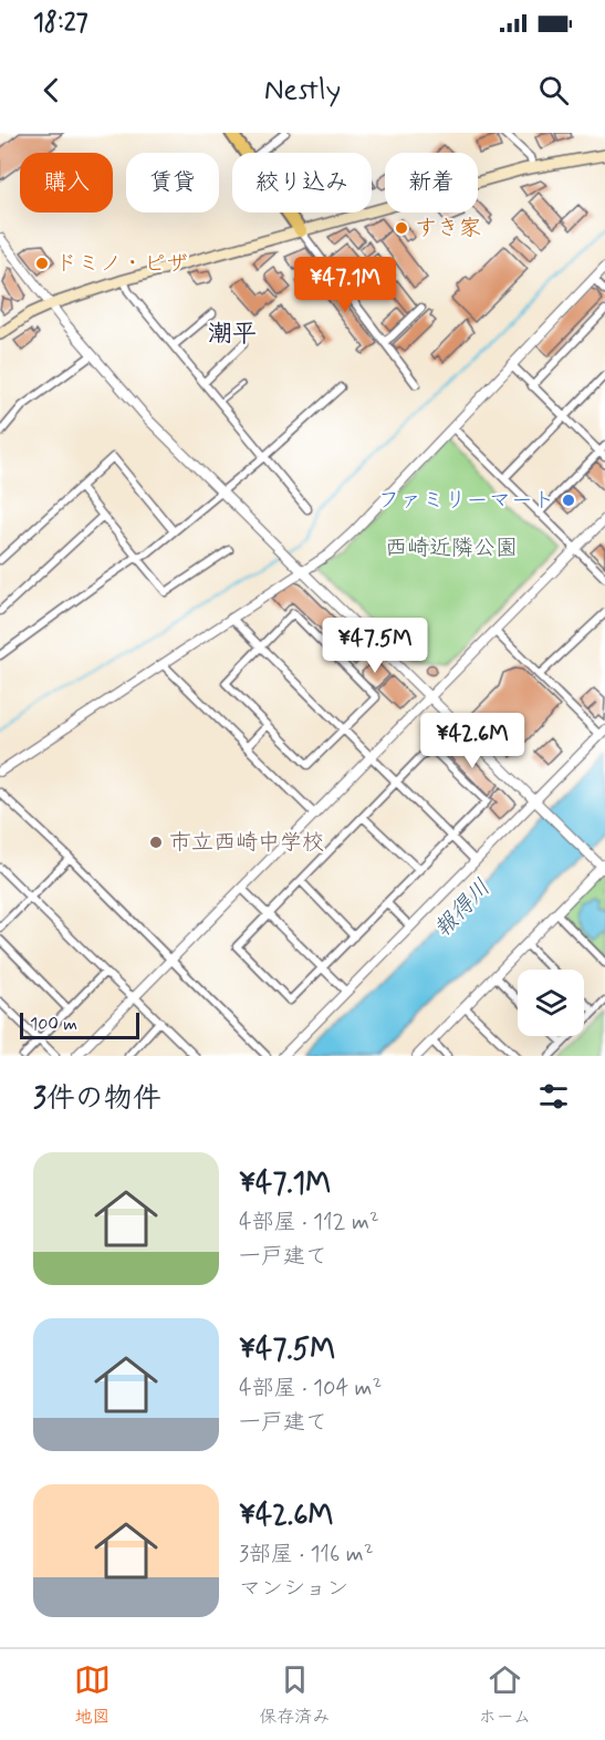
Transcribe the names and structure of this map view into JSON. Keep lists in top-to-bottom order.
{
  "districts": ["潮平"],
  "water": ["報得川"],
  "parks": ["西崎近隣公園"],
  "places": [
    "すき家",
    "ドミノ・ピザ",
    "ファミリーマート",
    "市立西崎中学校"
  ],
  "scale_bar": "100 m",
  "page": {
    "status": "18:27",
    "header": "Nestly",
    "chip": [
      "購入",
      "賃貸",
      "絞り込み",
      "新着"
    ],
    "price": ["¥47.1M", "¥47.5M", "¥42.6M"],
    "scale": "100 m",
    "heading": "3件の物件",
    "list": [
      {
        "name": "¥47.1M",
        "note": "4部屋 · 112 m² · 一戸建て"
      },
      {
        "name": "¥47.5M",
        "note": "4部屋 · 104 m² · 一戸建て"
      },
      {
        "name": "¥42.6M",
        "note": "3部屋 · 116 m² · マンション"
      }
    ],
    "tabs": ["地図", "保存済み", "ホーム"]
  }
}
